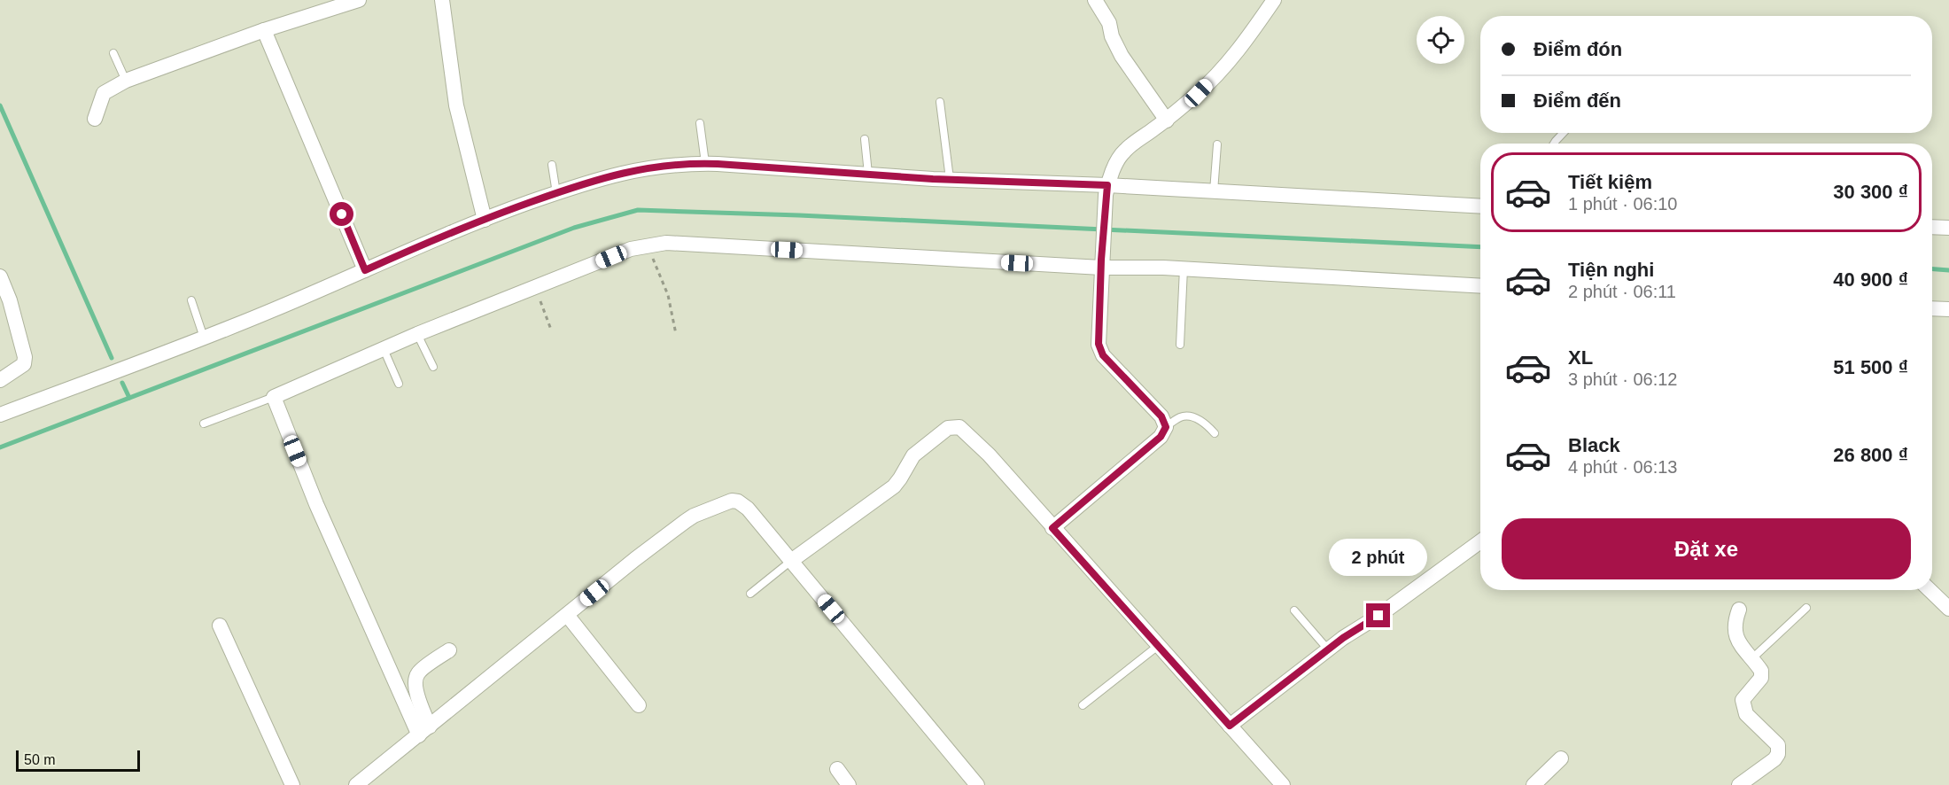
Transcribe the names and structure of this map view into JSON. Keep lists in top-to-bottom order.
{
  "scale_bar": "50 m",
  "page": {
    "banner": ["Điểm đón", "Điểm đến"],
    "list": [
      {
        "name": "Tiết kiệm",
        "note": "1 phút · 06:10",
        "value": "30 300 ₫"
      },
      {
        "name": "Tiện nghi",
        "note": "2 phút · 06:11",
        "value": "40 900 ₫"
      },
      {
        "name": "XL",
        "note": "3 phút · 06:12",
        "value": "51 500 ₫"
      },
      {
        "name": "Black",
        "note": "4 phút · 06:13",
        "value": "26 800 ₫"
      }
    ],
    "buttons": "Đặt xe",
    "bubble": "2 phút",
    "scale": "50 m"
  }
}
